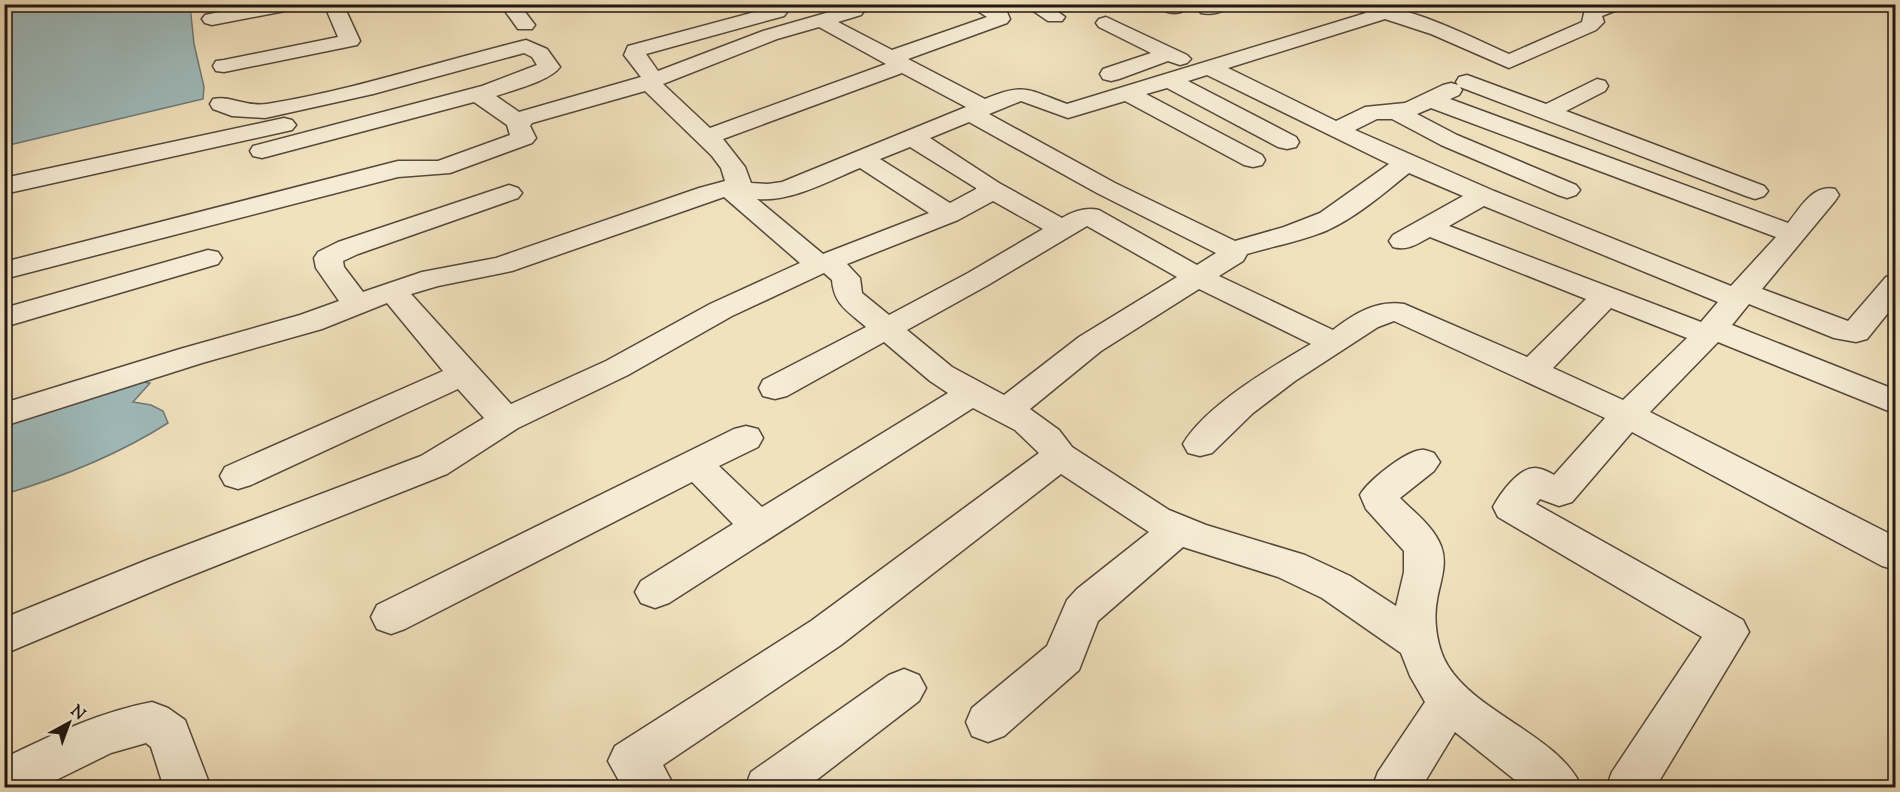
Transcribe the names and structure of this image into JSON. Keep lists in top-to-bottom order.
{
  "north": "top right"
}
